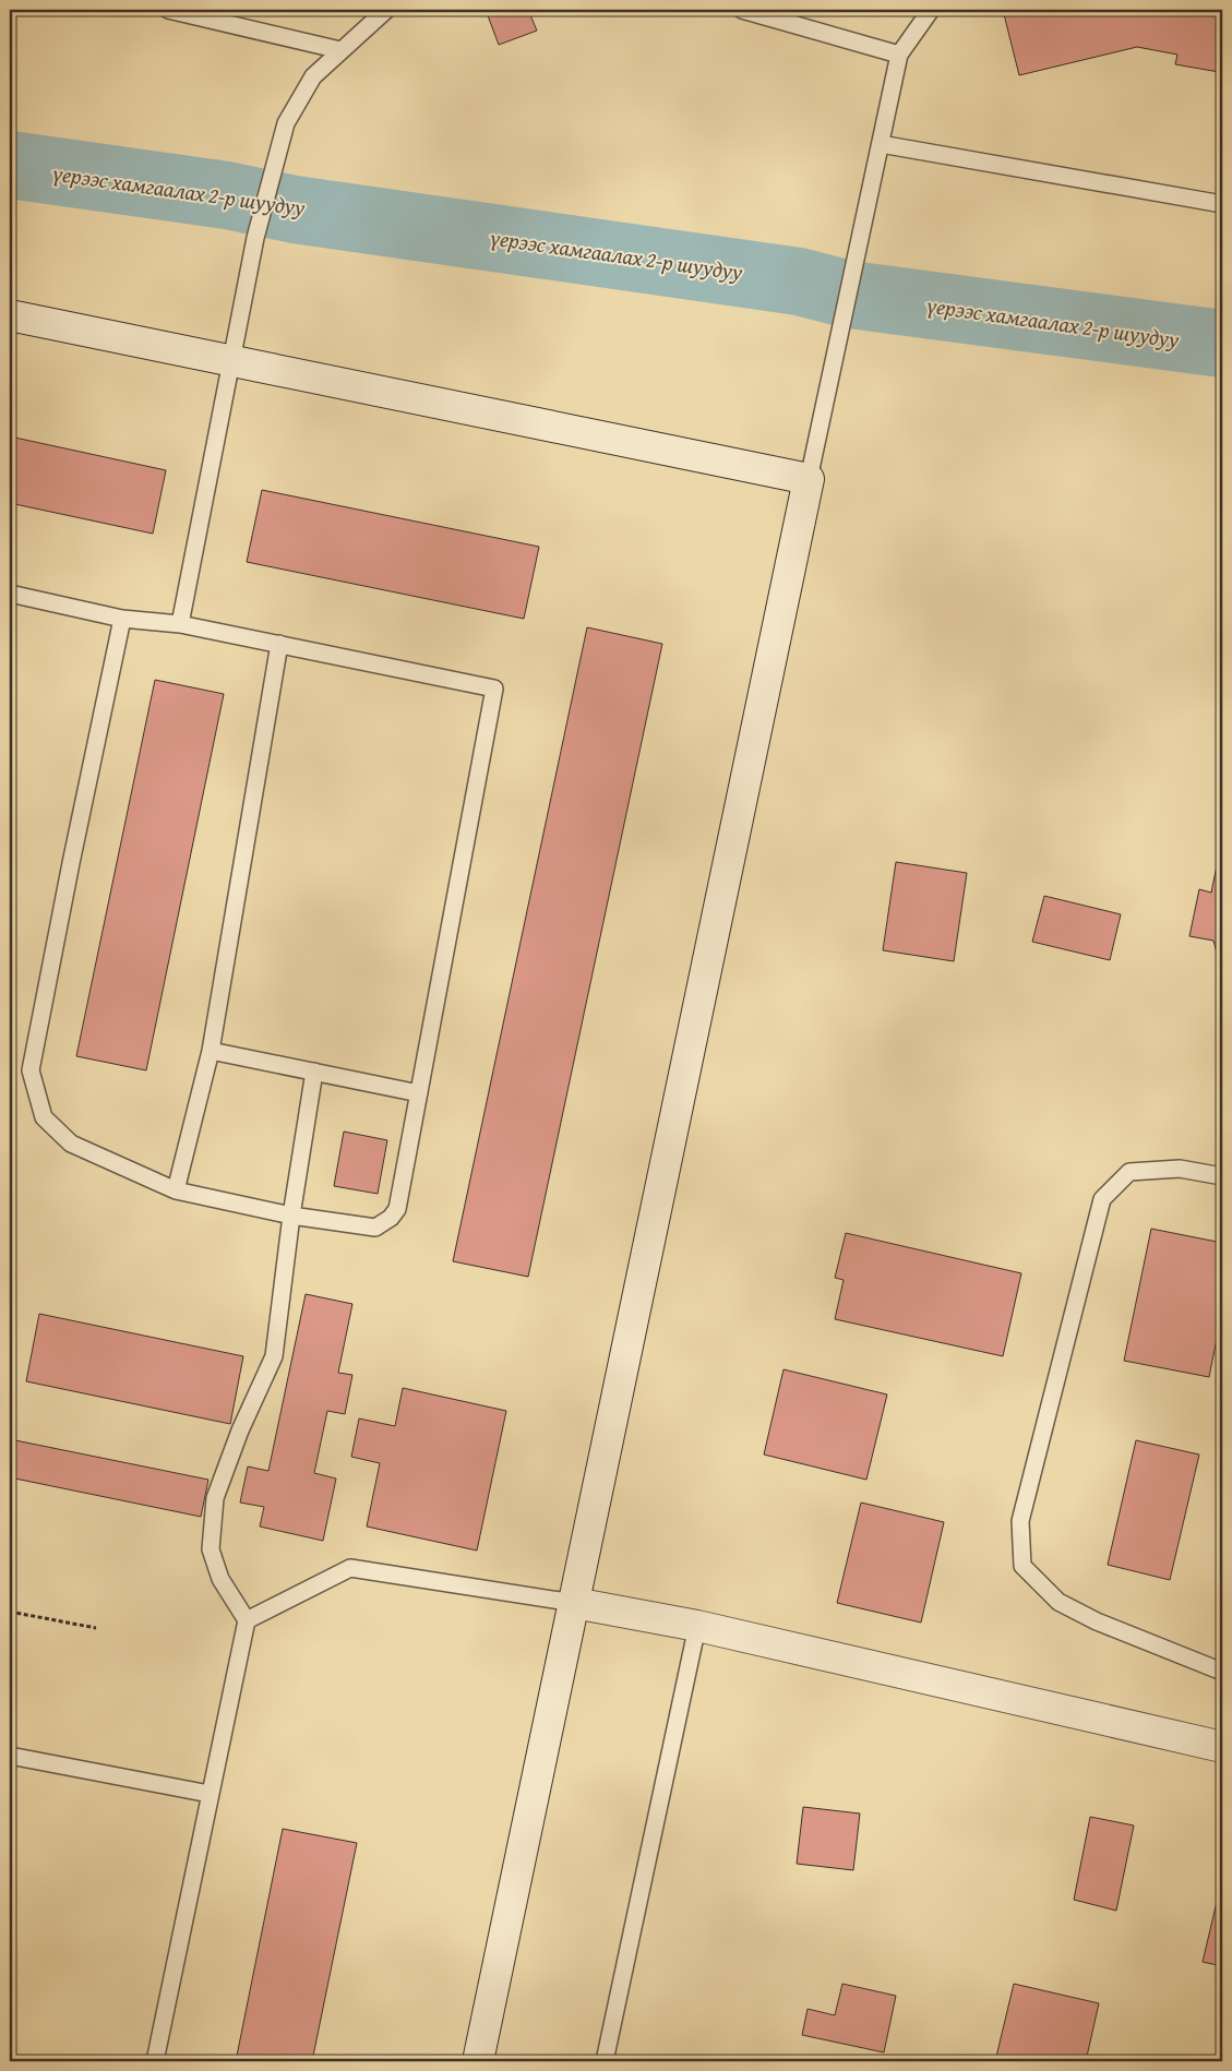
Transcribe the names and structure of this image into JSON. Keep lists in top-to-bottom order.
{
  "water": ["үерээс хамгаалах 2-р шуудуу"]
}
